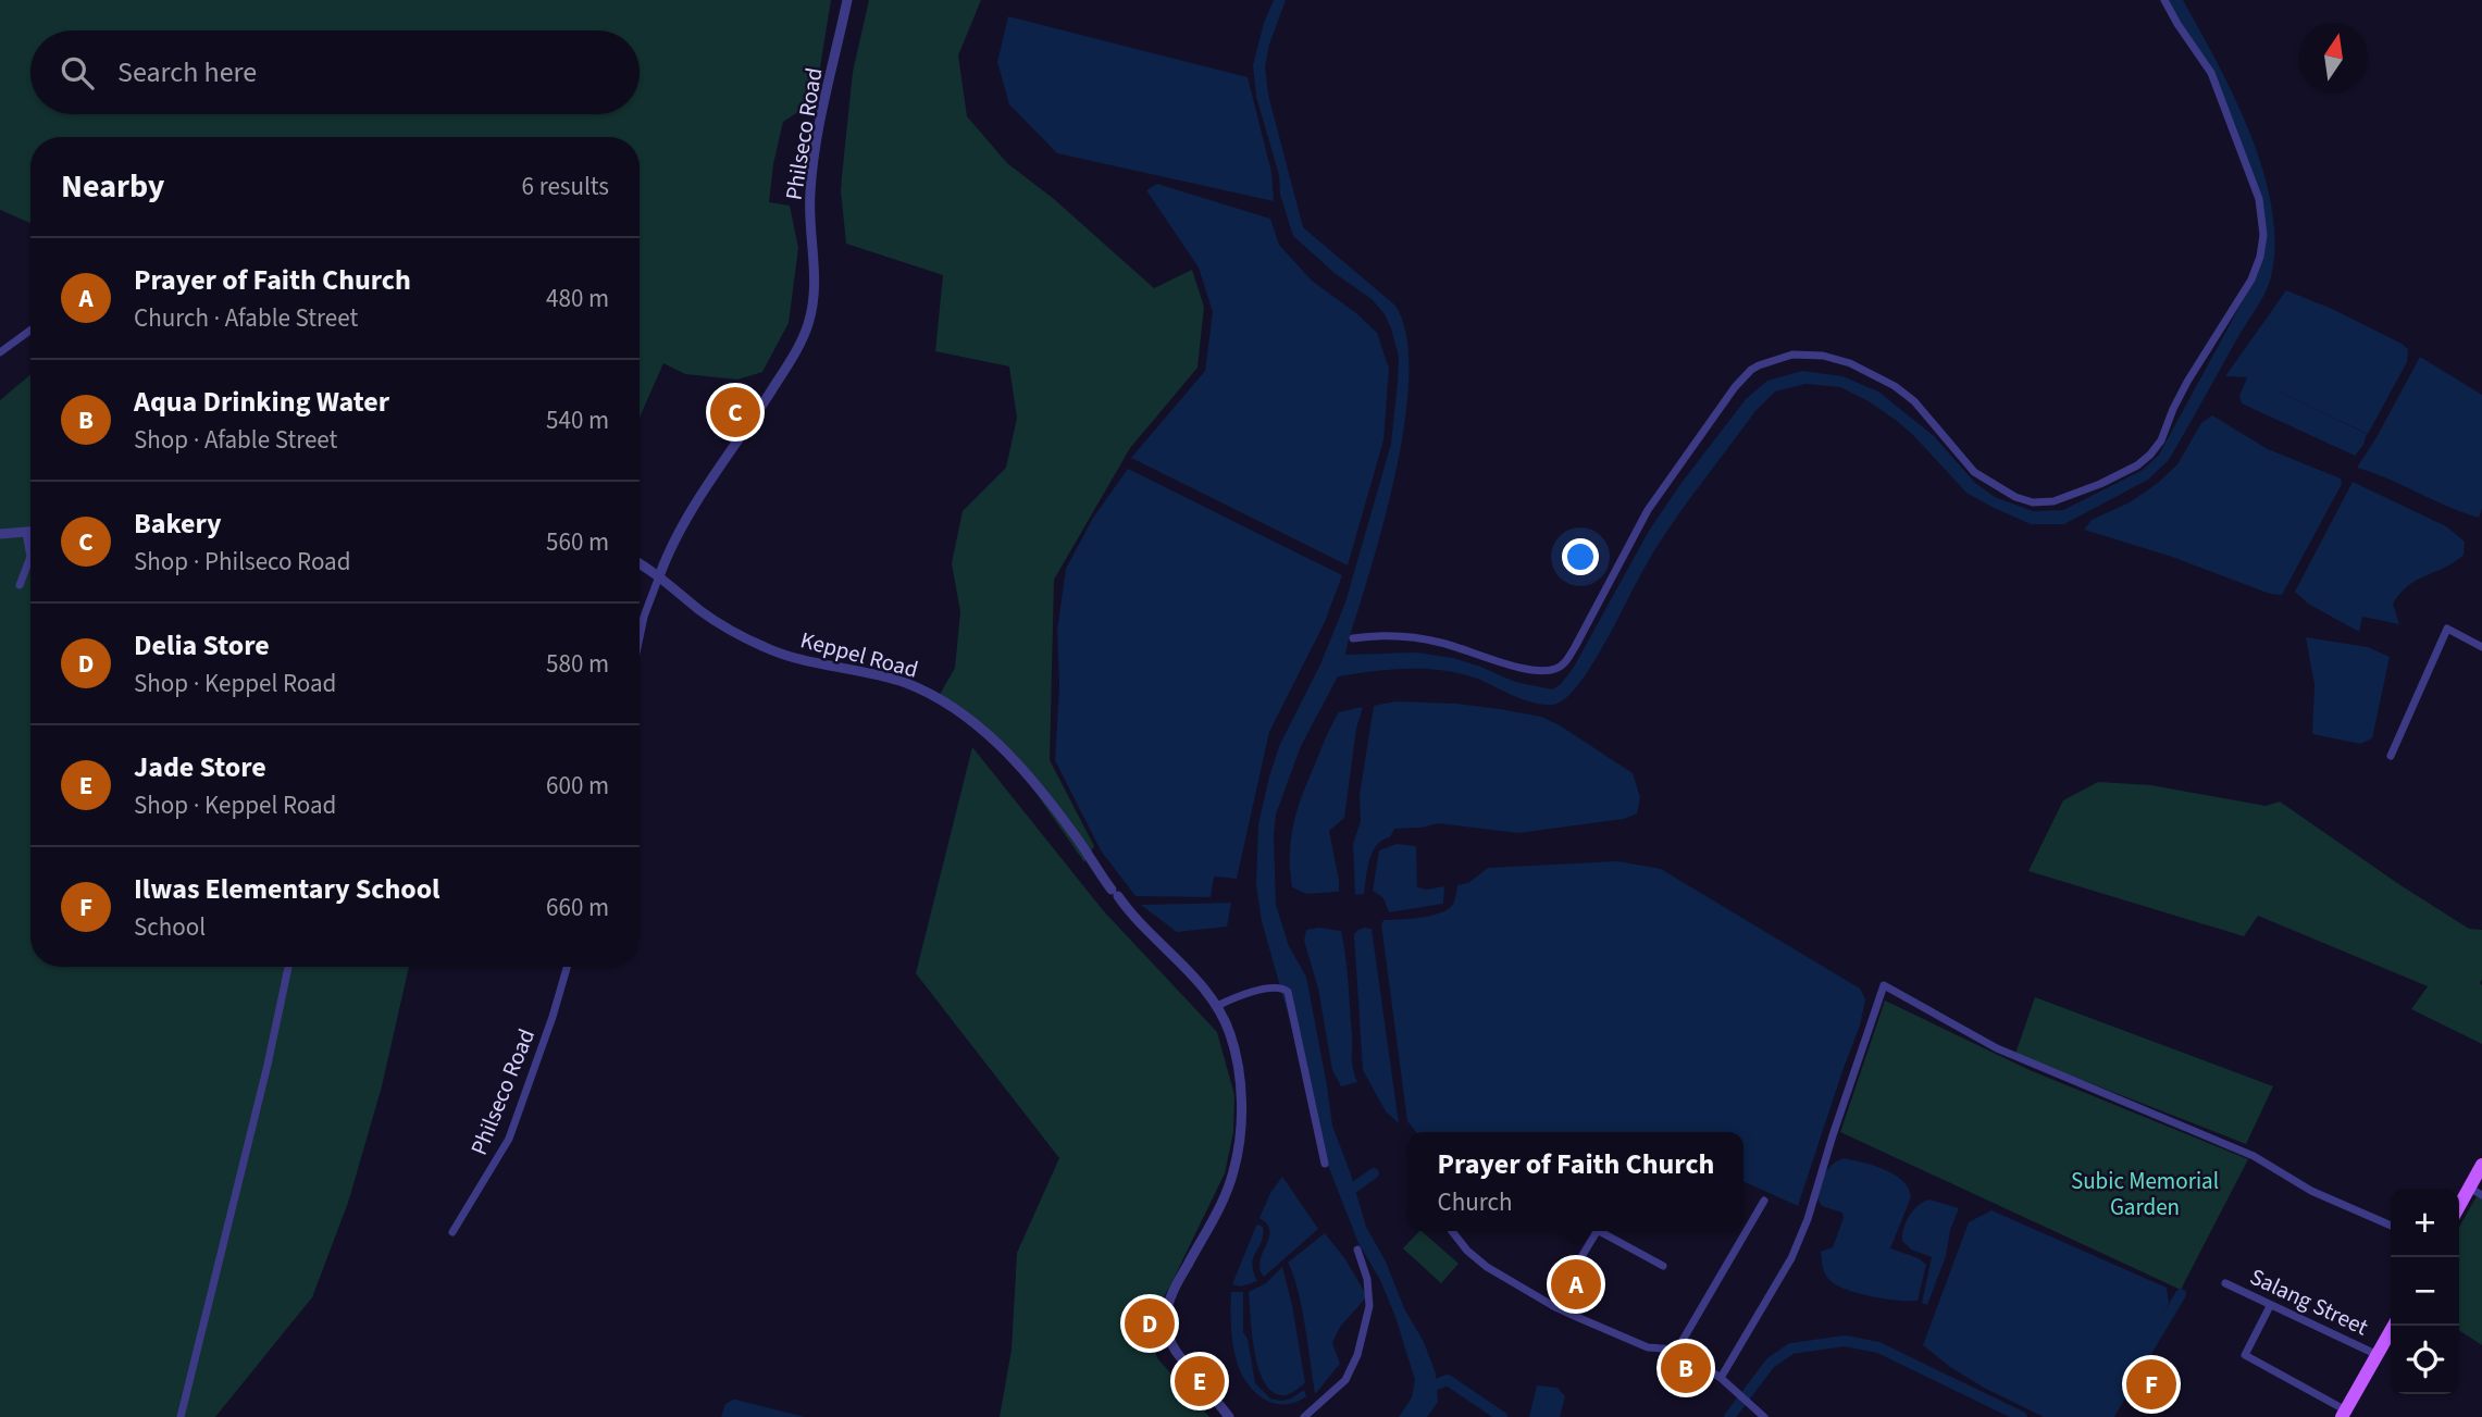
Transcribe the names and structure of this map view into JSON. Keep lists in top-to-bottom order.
{
  "streets": {
    "street": ["Philseco Road", "Keppel Road", "Salang Street"]
  },
  "crossings": [
    ["Philseco Road", "Keppel Road"]
  ],
  "parks": ["Subic Memorial Garden"],
  "north": "top",
  "page": {
    "search": "Search here",
    "heading": ["Nearby", "6 results"],
    "list": [
      {
        "mark": "A",
        "name": "Prayer of Faith Church",
        "note": "Church · Afable Street",
        "value": "480 m"
      },
      {
        "mark": "B",
        "name": "Aqua Drinking Water",
        "note": "Shop · Afable Street",
        "value": "540 m"
      },
      {
        "mark": "C",
        "name": "Bakery",
        "note": "Shop · Philseco Road",
        "value": "560 m"
      },
      {
        "mark": "D",
        "name": "Delia Store",
        "note": "Shop · Keppel Road",
        "value": "580 m"
      },
      {
        "mark": "E",
        "name": "Jade Store",
        "note": "Shop · Keppel Road",
        "value": "600 m"
      },
      {
        "mark": "F",
        "name": "Ilwas Elementary School",
        "note": "School",
        "value": "660 m"
      }
    ],
    "pins": [
      "C",
      "A",
      "D",
      "B",
      "E",
      "F"
    ],
    "popup": ["Prayer of Faith Church", "Church"],
    "map_buttons": ["+", "−"]
  }
}
